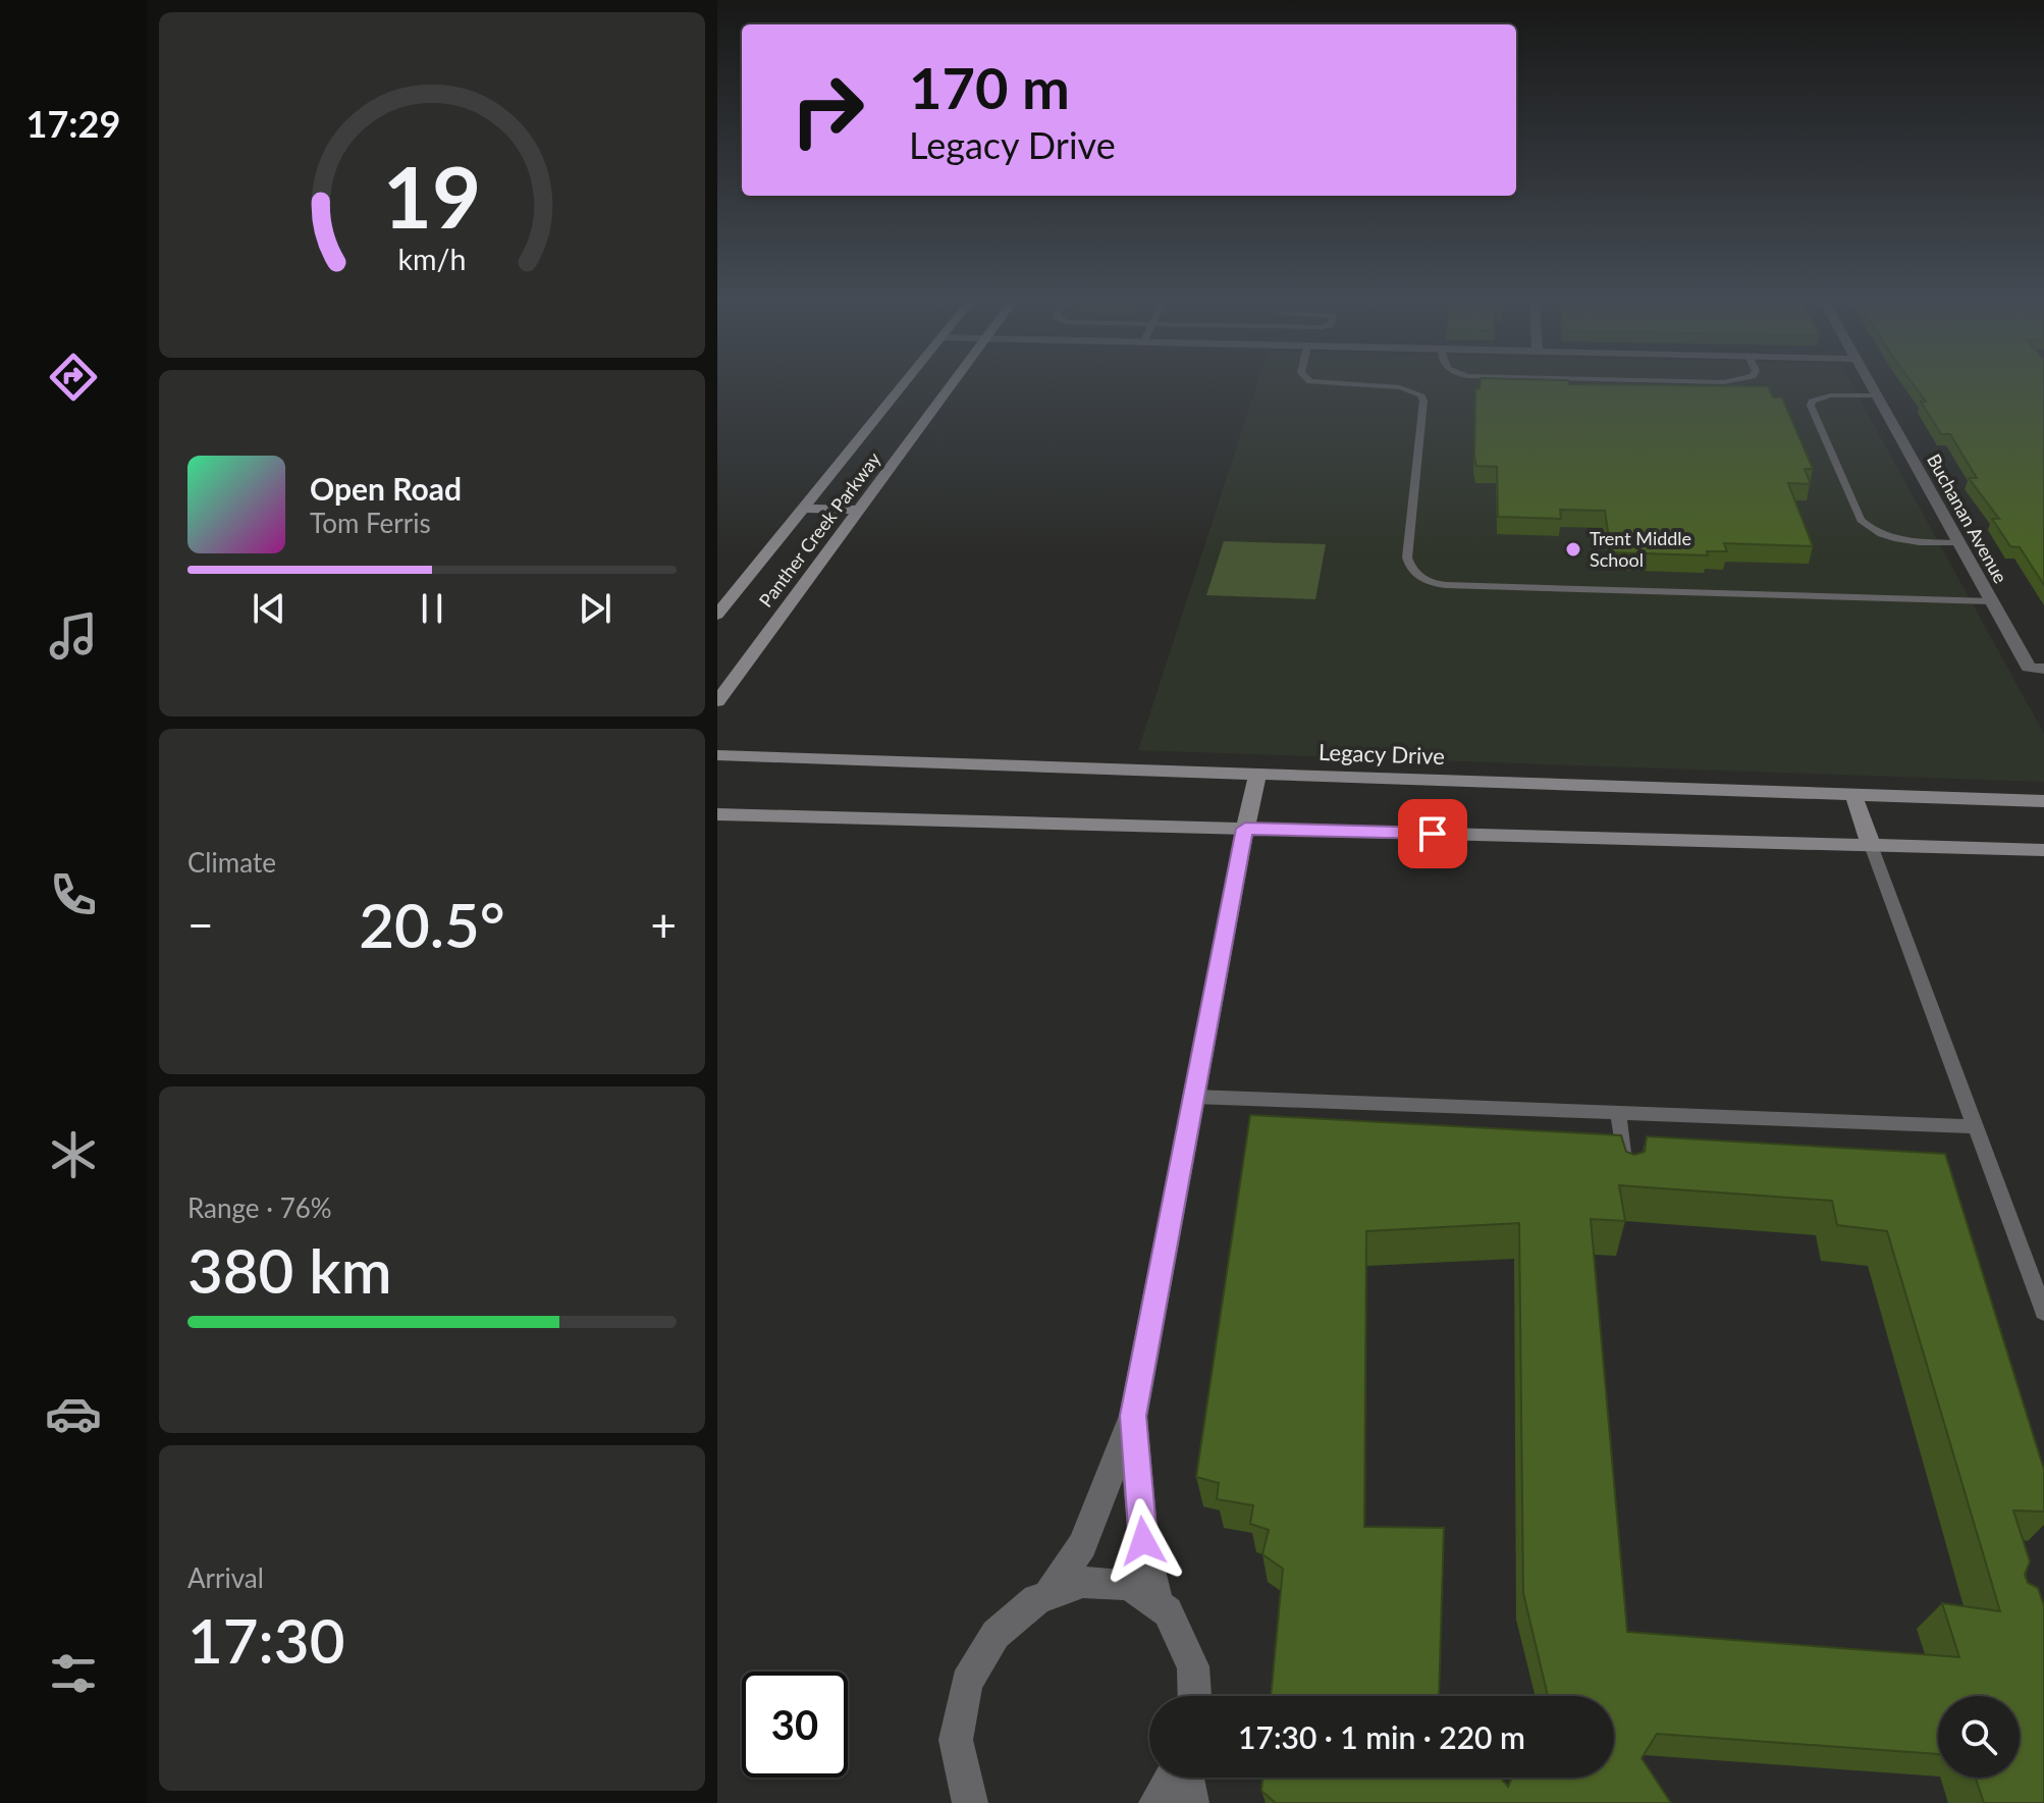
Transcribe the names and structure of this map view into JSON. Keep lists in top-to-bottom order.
{
  "streets": {
    "main road": ["Panther Creek Parkway", "Legacy Drive"],
    "street": ["Buchanan Avenue"]
  },
  "places": ["Trent Middle School"],
  "page": {
    "tabs": "17:29",
    "turn": ["170 m", "Legacy Drive"],
    "song": ["Open Road", "Tom Ferris"],
    "tile": [
      "Climate",
      ["Range · 76%", "380 km"],
      ["Arrival", "17:30"]
    ],
    "heat": ["−", "20.5°", "+"],
    "limit": "30",
    "trip": "17:30 · 1 min · 220 m",
    "gauge": ["19", "km/h"]
  }
}
